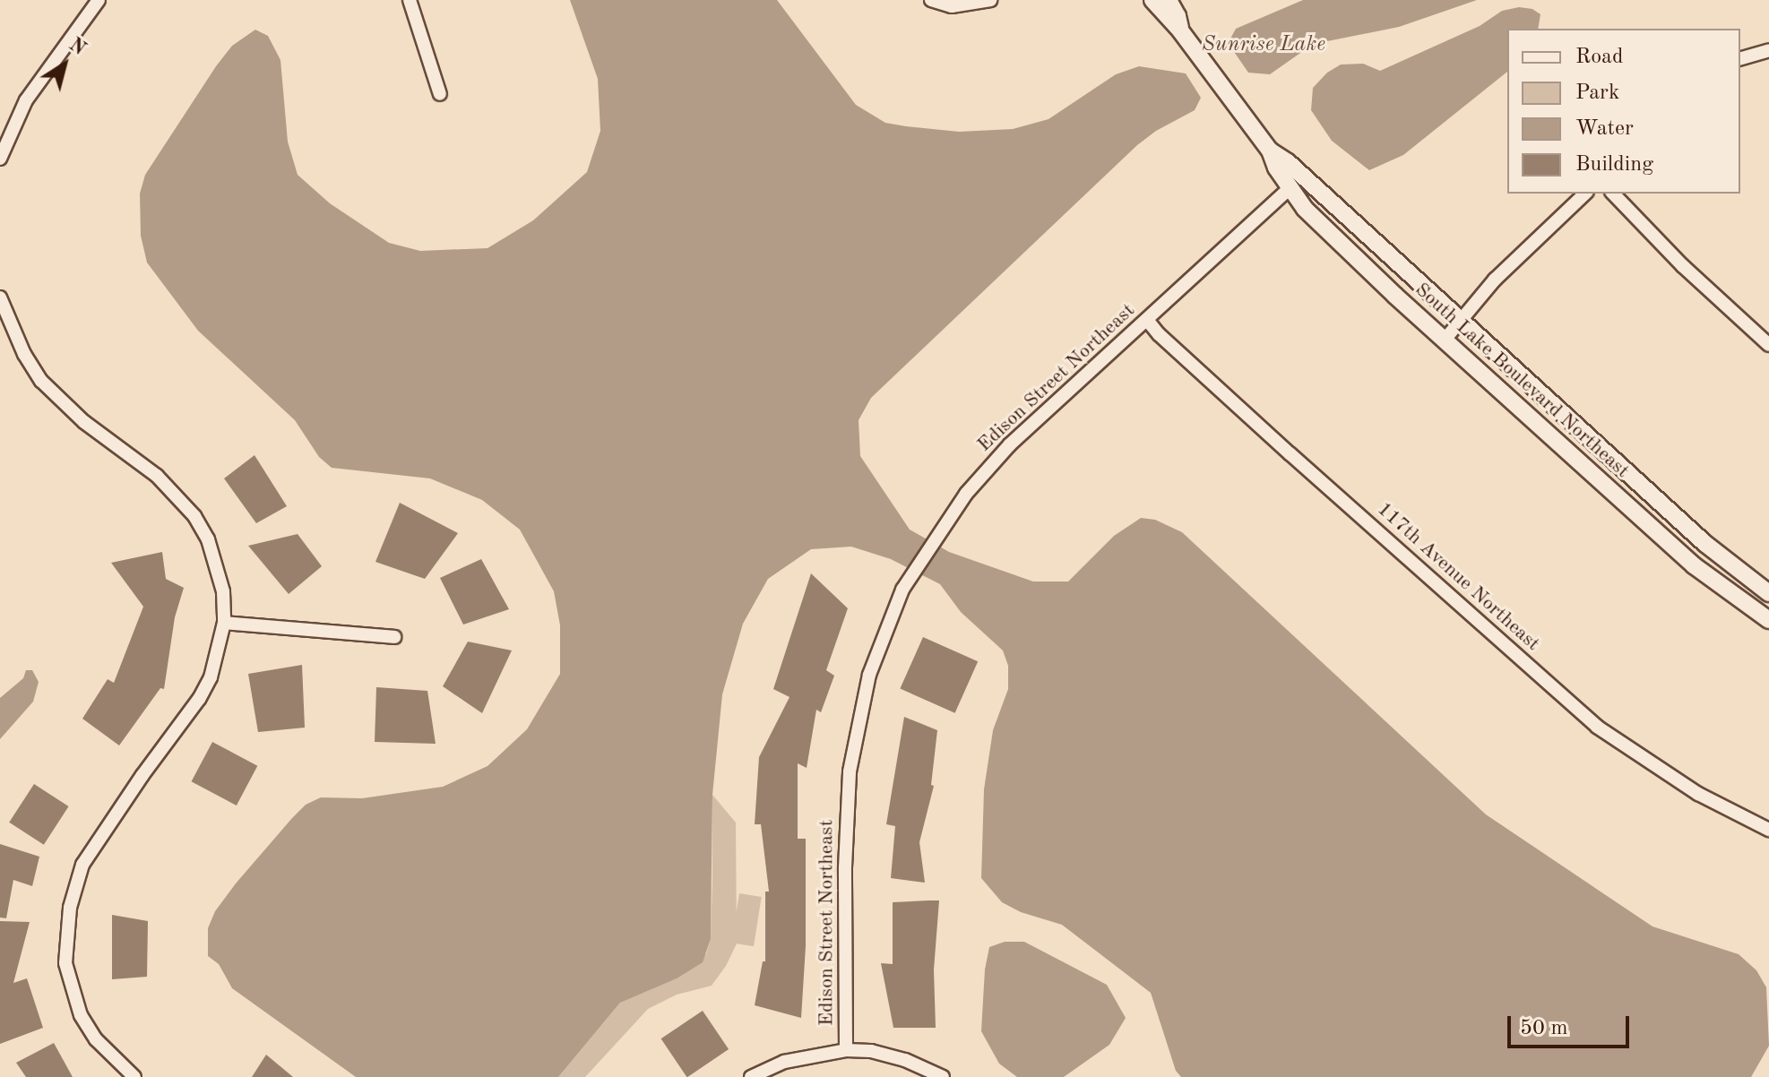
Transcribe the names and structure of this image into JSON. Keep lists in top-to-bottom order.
{
  "streets": {
    "street": ["Edison Street Northeast", "South Lake Boulevard Northeast", "117th Avenue Northeast"]
  },
  "crossings": [
    ["Edison Street Northeast", "South Lake Boulevard Northeast"],
    ["Edison Street Northeast", "117th Avenue Northeast"]
  ],
  "water": ["Sunrise Lake"],
  "legend": [
    "Road",
    "Park",
    "Water",
    "Building"
  ],
  "scale_bar": "50 m",
  "north": "top right"
}
